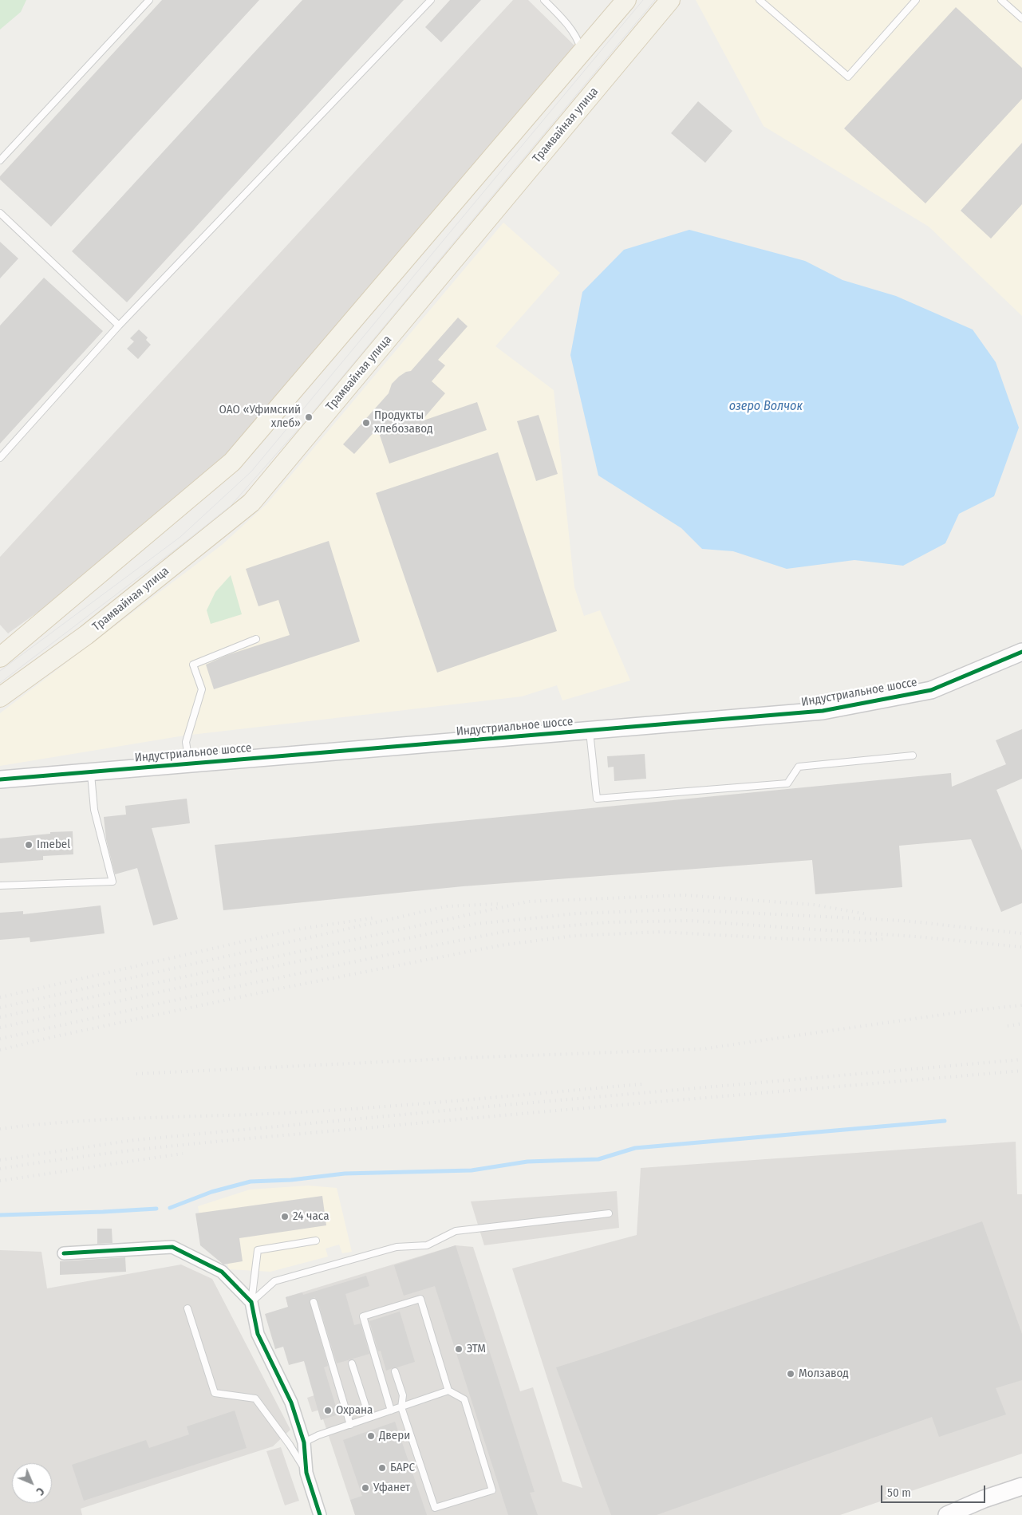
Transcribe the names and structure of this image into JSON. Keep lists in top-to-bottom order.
{
  "streets": {
    "main road": ["Трамвайная улица"],
    "street": ["Индустриальное шоссе"]
  },
  "water": ["озеро Волчок"],
  "places": [
    "ОАО «Уфимский хлеб»",
    "Продукты хлебозавод",
    "Imebel",
    "24 часа",
    "ЭТМ",
    "Молзавод",
    "Охрана",
    "Двери",
    "БАРС",
    "Уфанет"
  ],
  "scale_bar": "50 m",
  "north": "bottom right"
}
